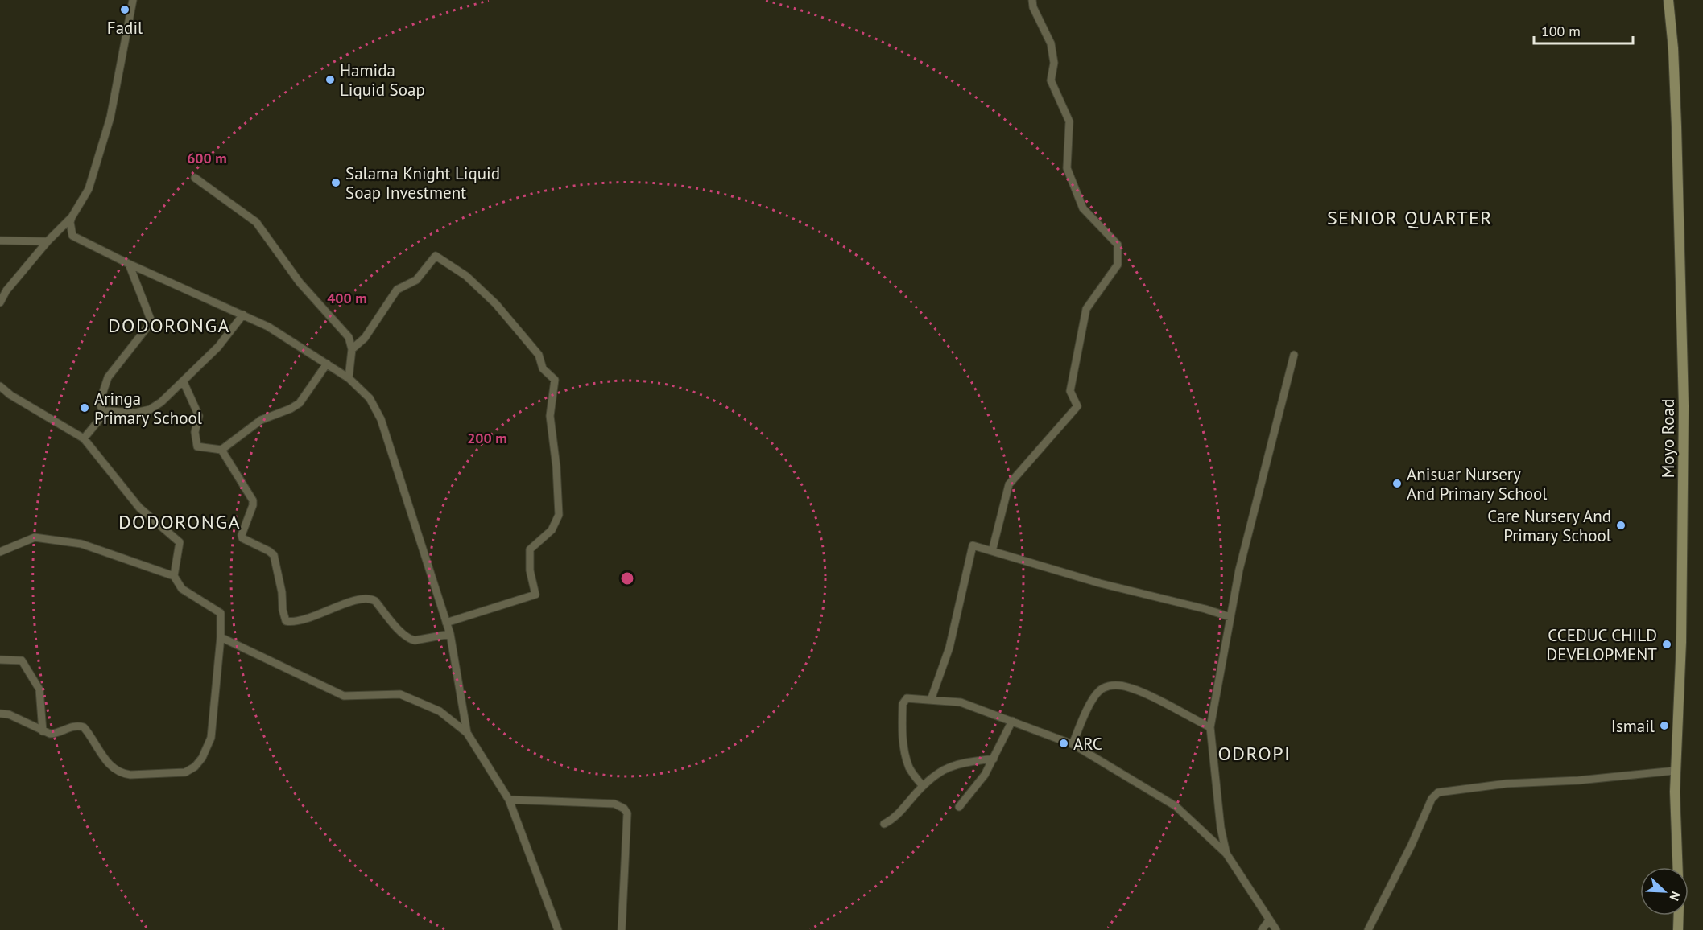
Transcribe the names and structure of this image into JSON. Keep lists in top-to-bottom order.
{
  "streets": {
    "main road": ["Moyo Road"]
  },
  "districts": [
    "SENIOR QUARTER",
    "DODORONGA",
    "DODORONGA",
    "ODROPI"
  ],
  "places": [
    "Fadil",
    "Hamida Liquid Soap",
    "Salama Knight Liquid Soap Investment",
    "Aringa Primary School",
    "Anisuar Nursery And Primary School",
    "Care Nursery And Primary School",
    "CCEDUC CHILD DEVELOPMENT",
    "Ismail",
    "ARC"
  ],
  "scale_bar": "100 m",
  "north": "bottom right",
  "rings": ["600 m", "400 m", "200 m"]
}
